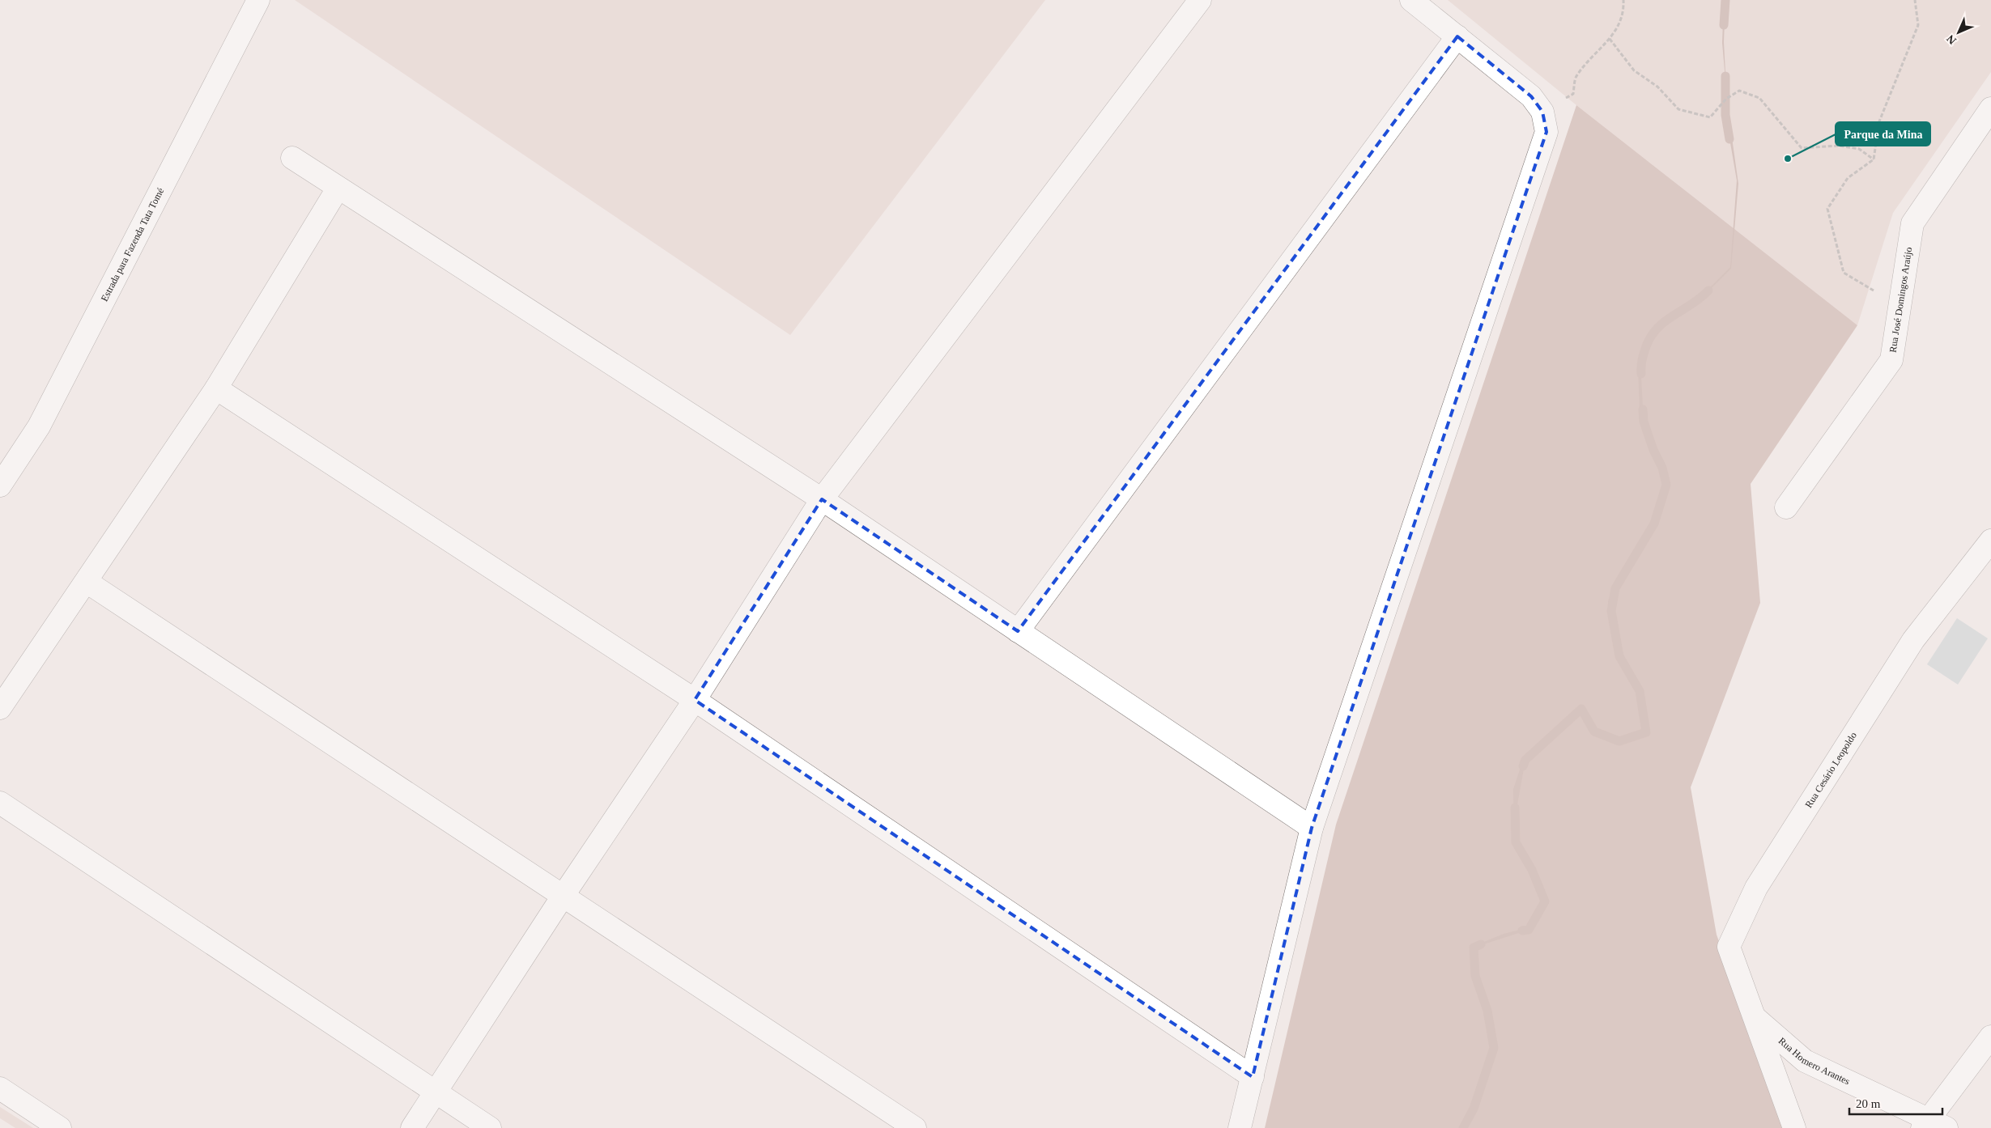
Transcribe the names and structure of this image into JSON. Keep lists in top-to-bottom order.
{
  "streets": {
    "street": [
      "Estrada para Fazenda Tata Tomé",
      "Rua José Domingos Araújo",
      "Rua Cesário Leopoldo",
      "Rua Homero Arantes"
    ]
  },
  "crossings": [
    ["Rua Cesário Leopoldo", "Rua Homero Arantes"]
  ],
  "places": ["Parque da Mina"],
  "scale_bar": "20 m",
  "north": "bottom left"
}
